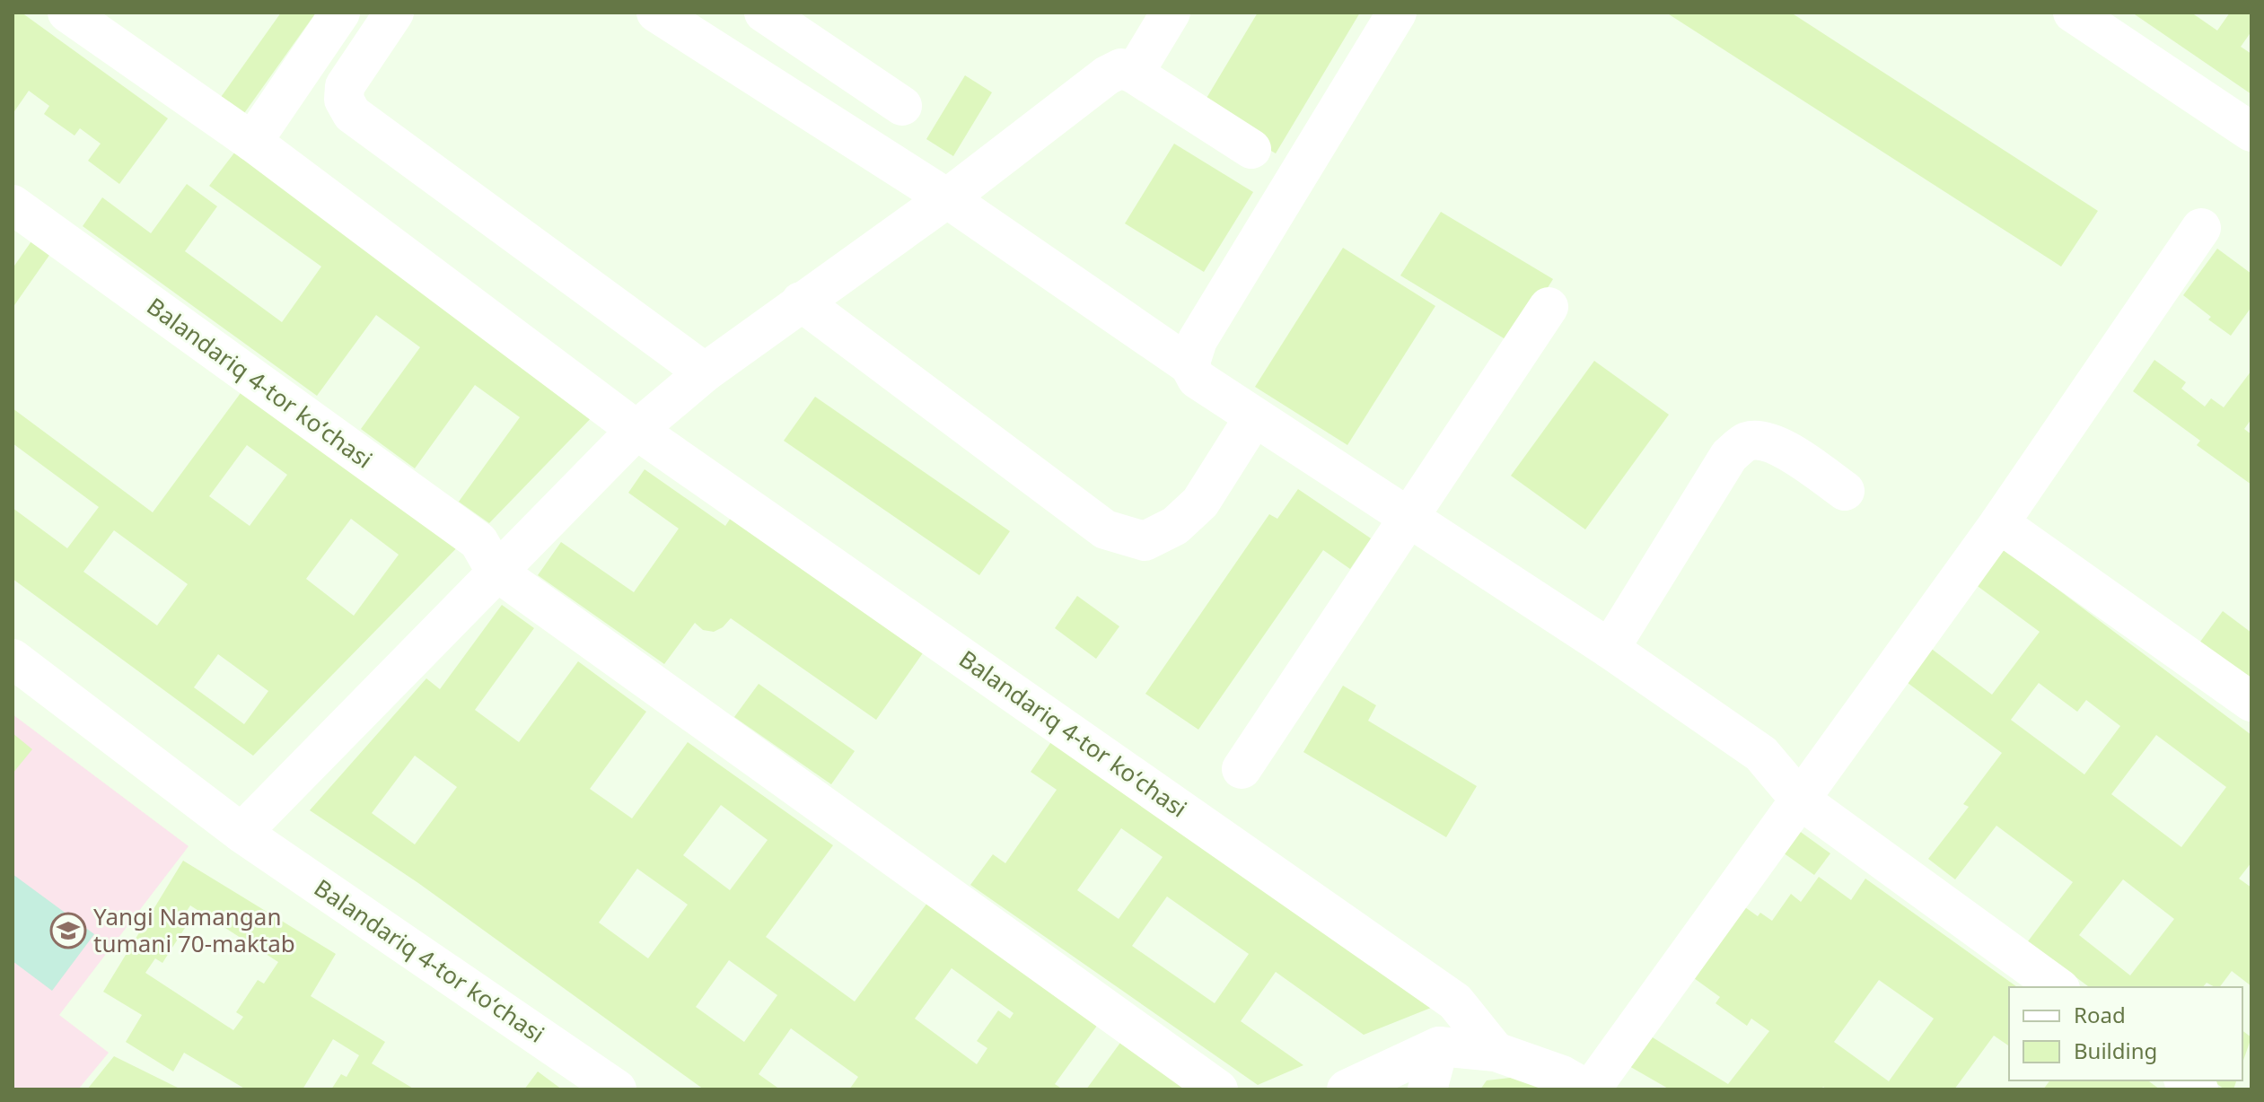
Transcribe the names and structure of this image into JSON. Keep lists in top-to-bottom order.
{
  "streets": {
    "street": ["Balandariq 4-tor koʻchasi"]
  },
  "places": {
    "school or university": ["Yangi Namangan tumani 70-maktab"]
  },
  "legend": ["Road", "Building"]
}
